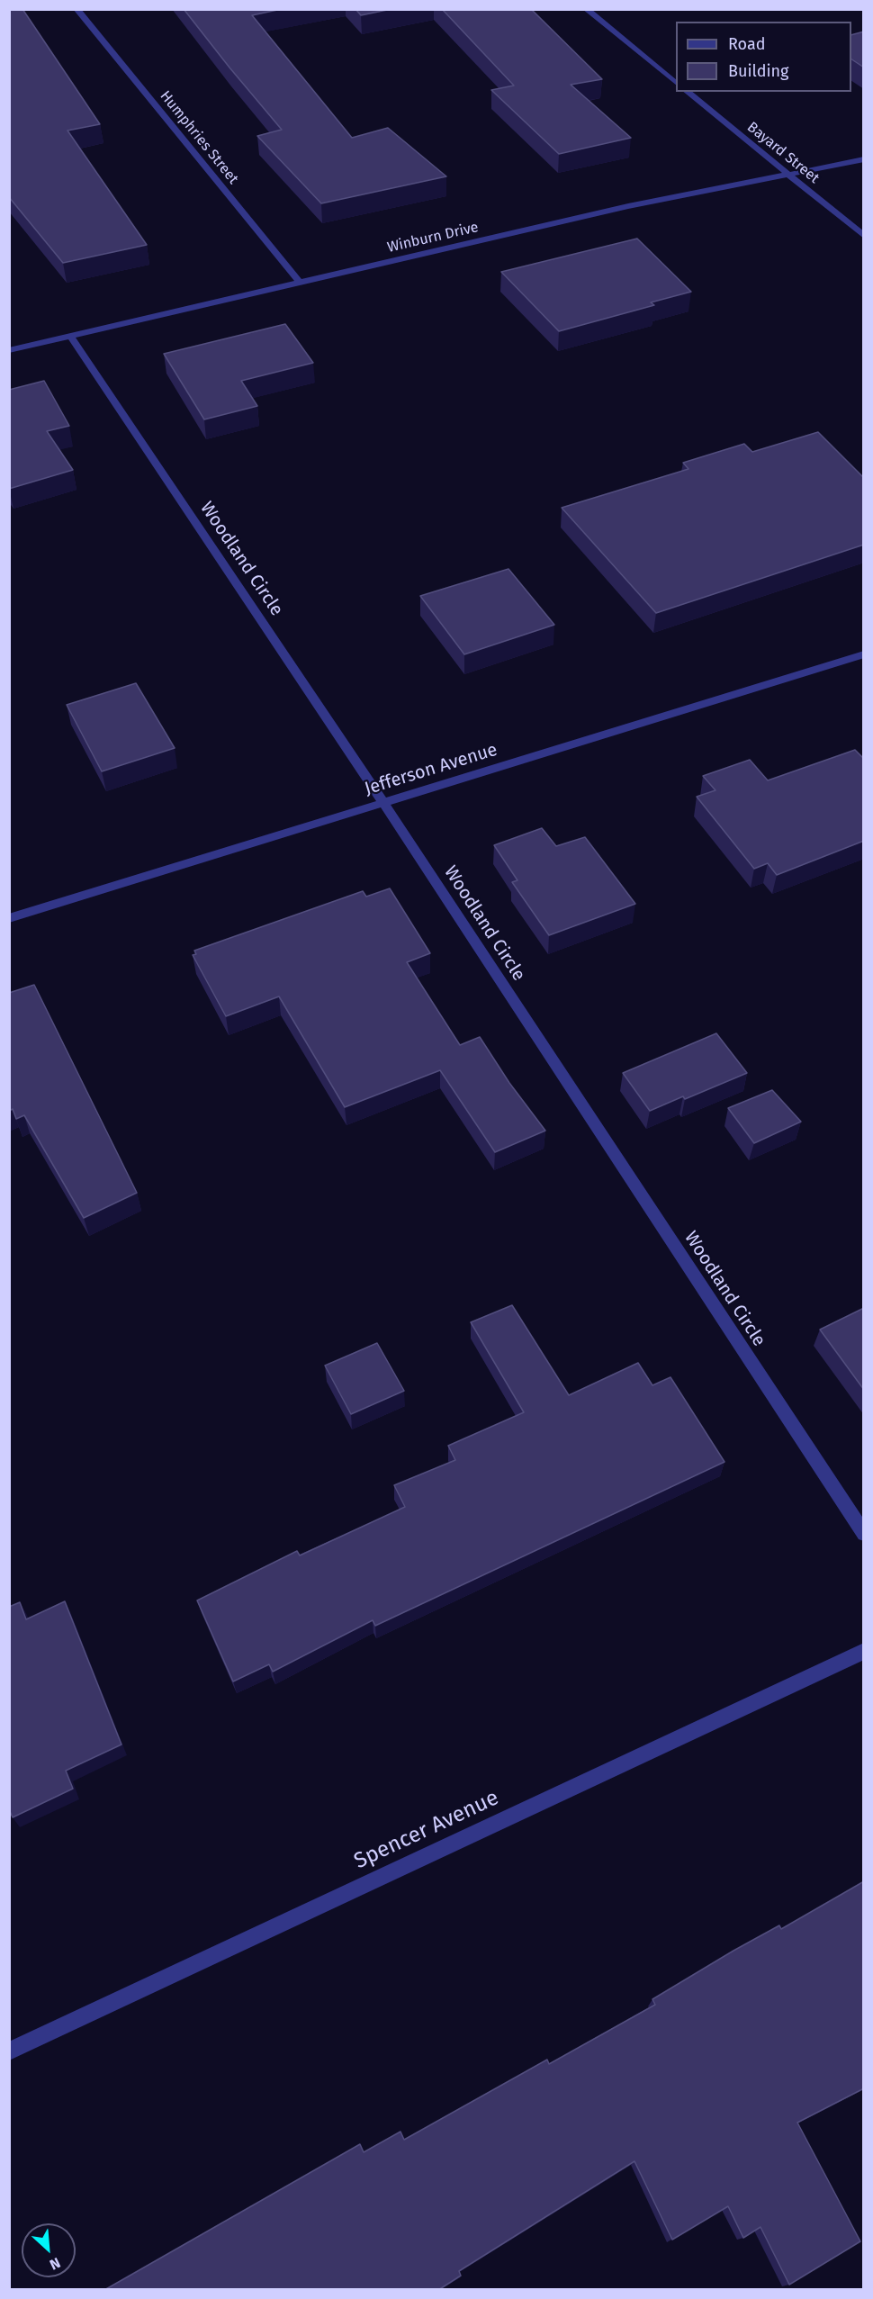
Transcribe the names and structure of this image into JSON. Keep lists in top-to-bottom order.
{
  "streets": {
    "street": [
      "Humphries Street",
      "Bayard Street",
      "Winburn Drive",
      "Woodland Circle",
      "Jefferson Avenue",
      "Spencer Avenue"
    ]
  },
  "crossings": [
    ["Humphries Street", "Winburn Drive"],
    ["Bayard Street", "Winburn Drive"],
    ["Winburn Drive", "Woodland Circle"],
    ["Woodland Circle", "Jefferson Avenue"]
  ],
  "legend": ["Road", "Building"],
  "north": "bottom right"
}
